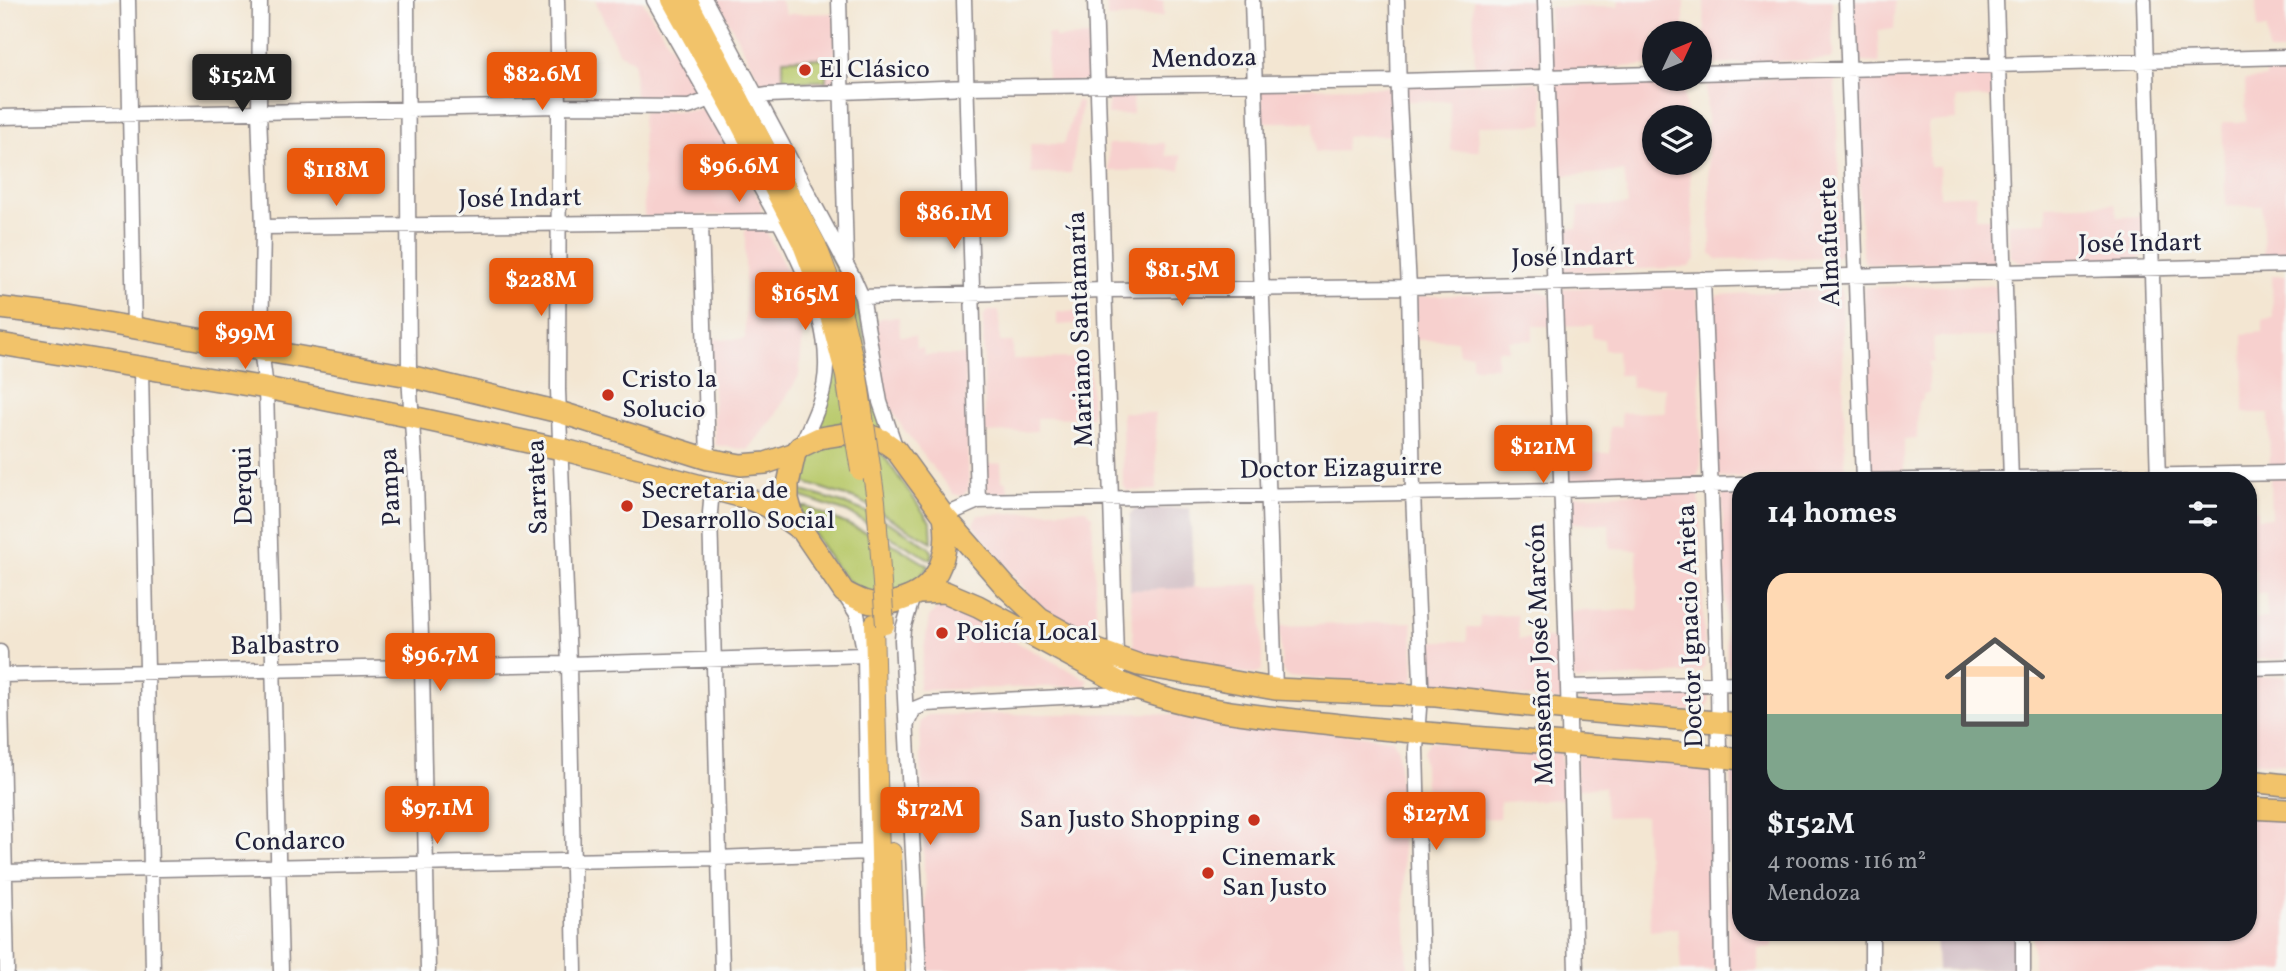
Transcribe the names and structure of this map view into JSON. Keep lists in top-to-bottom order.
{
  "streets": {
    "street": [
      "Mendoza",
      "José Indart",
      "Almafuerte",
      "Mariano Santamaría",
      "Doctor Eizaguirre",
      "Derqui",
      "Pampa",
      "Sarratea",
      "Doctor Ignacio Arieta",
      "Balbastro",
      "Monseñor José Marcón",
      "Condarco"
    ]
  },
  "crossings": [
    ["Mendoza", "Mariano Santamaría"],
    ["Mendoza", "Monseñor José Marcón"],
    ["José Indart", "Almafuerte"],
    ["José Indart", "Mariano Santamaría"],
    ["José Indart", "Derqui"],
    ["José Indart", "Pampa"],
    ["José Indart", "Sarratea"],
    ["José Indart", "Doctor Ignacio Arieta"],
    ["José Indart", "Monseñor José Marcón"],
    ["Mariano Santamaría", "Doctor Eizaguirre"],
    ["Doctor Eizaguirre", "Doctor Ignacio Arieta"],
    ["Doctor Eizaguirre", "Monseñor José Marcón"],
    ["Derqui", "Balbastro"],
    ["Derqui", "Condarco"],
    ["Pampa", "Balbastro"],
    ["Pampa", "Condarco"],
    ["Sarratea", "Balbastro"],
    ["Sarratea", "Condarco"]
  ],
  "places": [
    "El Clásico",
    "Cristo la Solucio",
    "Secretaria de Desarrollo Social",
    "Policía Local",
    "San Justo Shopping",
    "Cinemark San Justo"
  ],
  "north": "top right",
  "page": {
    "price": [
      "$82.6M",
      "$152M",
      "$96.6M",
      "$118M",
      "$86.1M",
      "$81.5M",
      "$228M",
      "$165M",
      "$99M",
      "$121M",
      "$96.7M",
      "$97.1M",
      "$172M",
      "$127M"
    ],
    "heading": "14 homes",
    "list": [
      {
        "name": "$152M",
        "note": "4 rooms · 116 m² · Mendoza"
      }
    ]
  }
}
